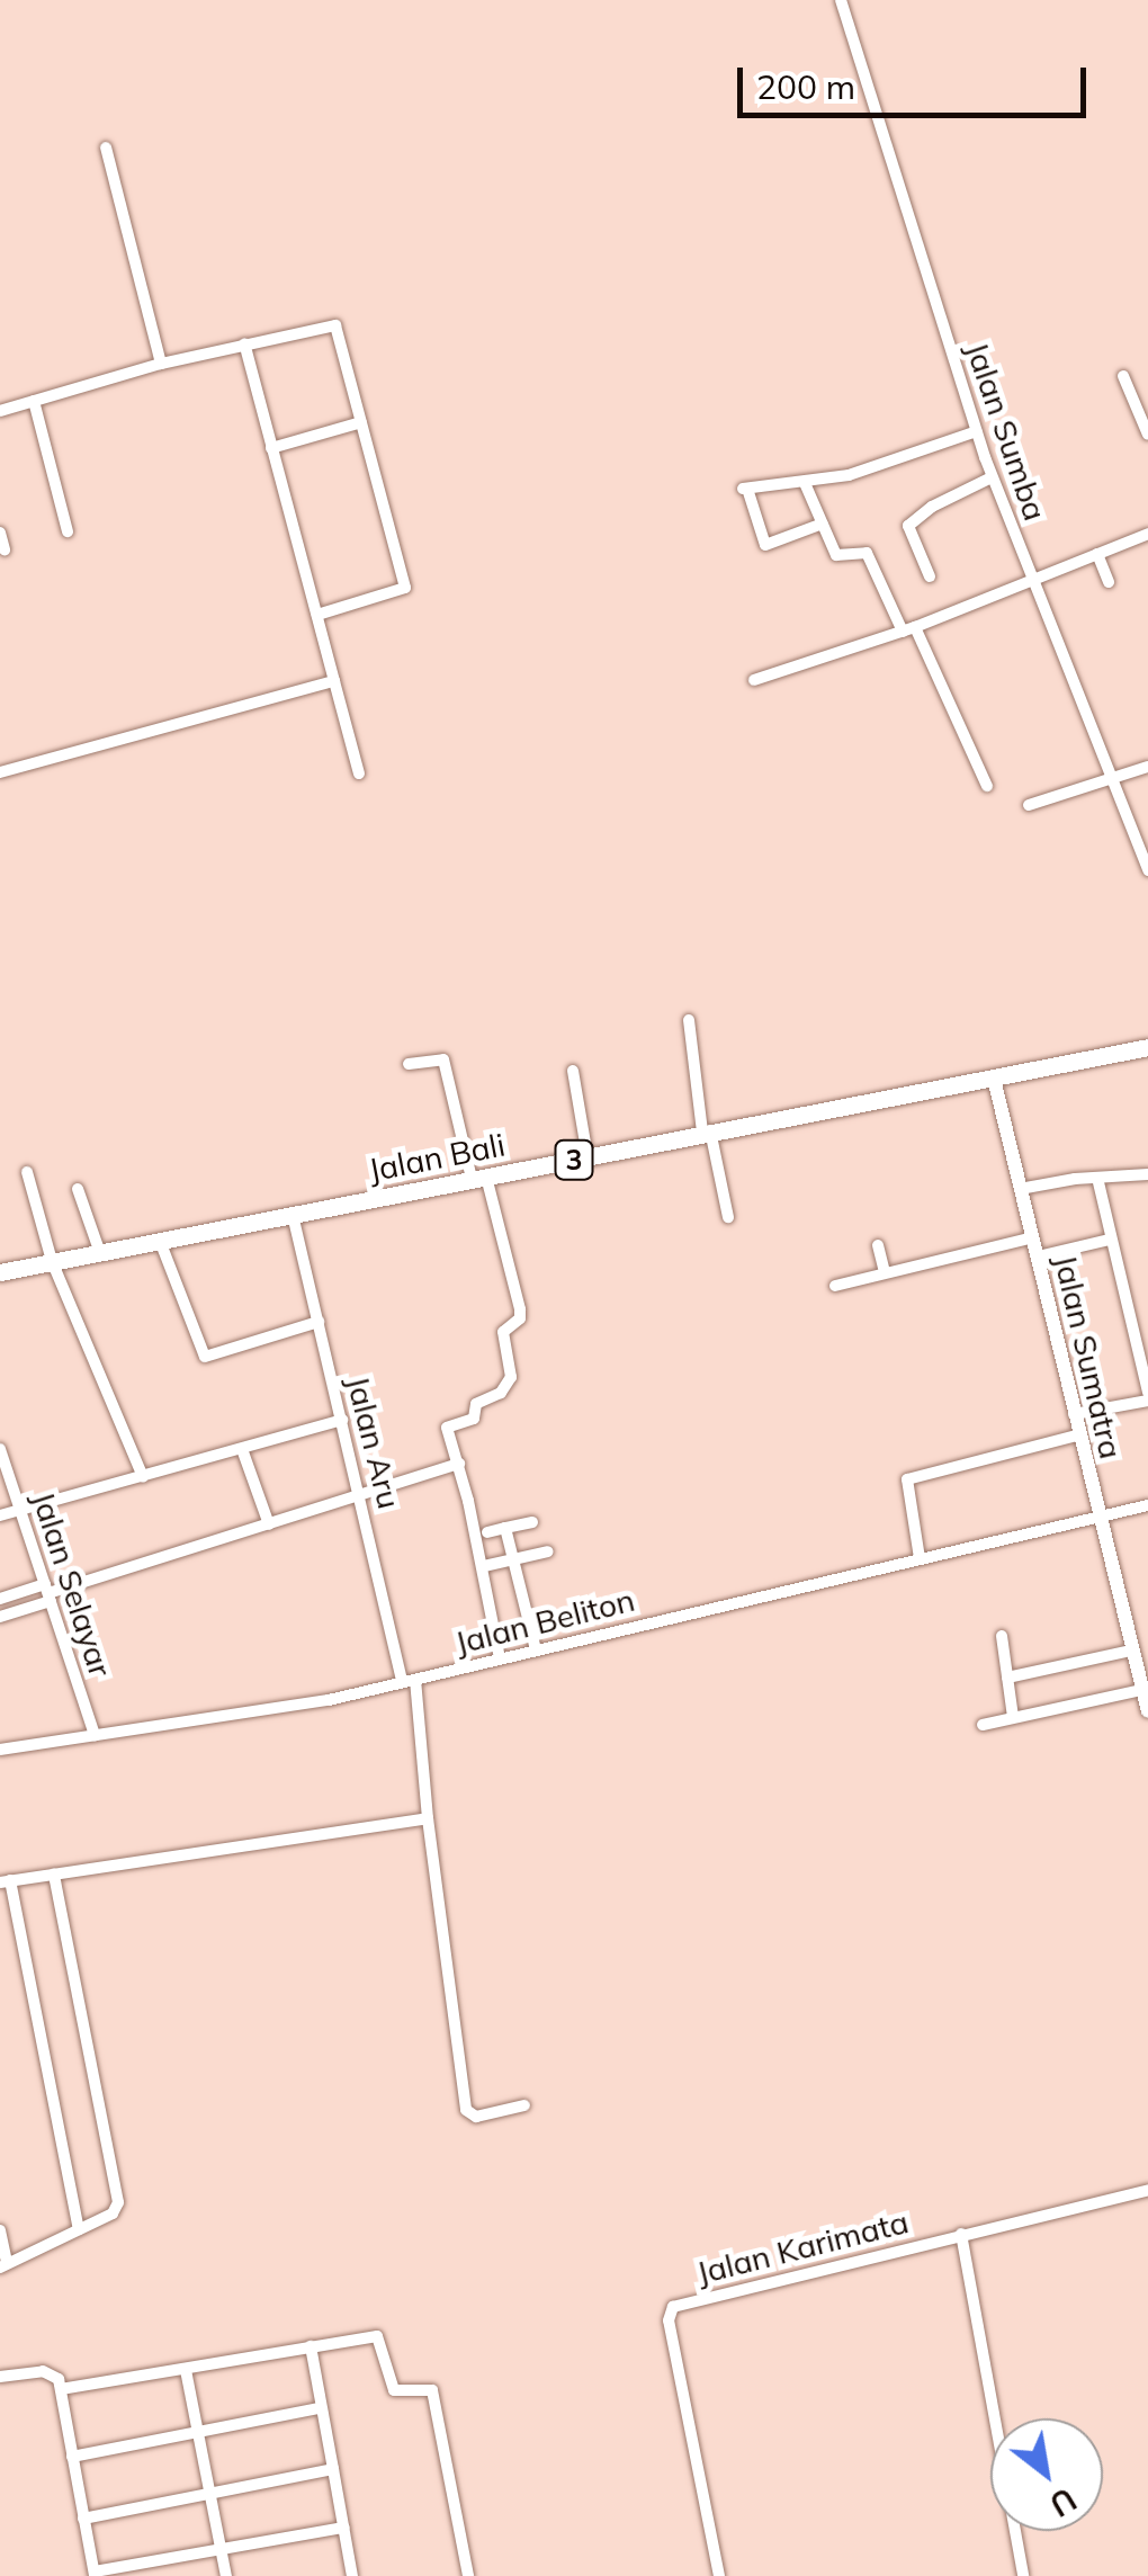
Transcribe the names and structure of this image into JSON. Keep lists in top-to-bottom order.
{
  "streets": {
    "highway": ["Jalan Bali", "3"],
    "main road": ["Jalan Sumatra"],
    "street": [
      "Jalan Sumba",
      "Jalan Aru",
      "Jalan Selayar",
      "Jalan Beliton",
      "Jalan Karimata"
    ]
  },
  "crossings": [
    ["Jalan Bali", "Jalan Sumatra"],
    ["Jalan Bali", "Jalan Aru"],
    ["Jalan Sumatra", "Jalan Beliton"],
    ["Jalan Aru", "Jalan Beliton"],
    ["Jalan Selayar", "Jalan Beliton"]
  ],
  "scale_bar": "200 m",
  "north": "bottom right"
}
